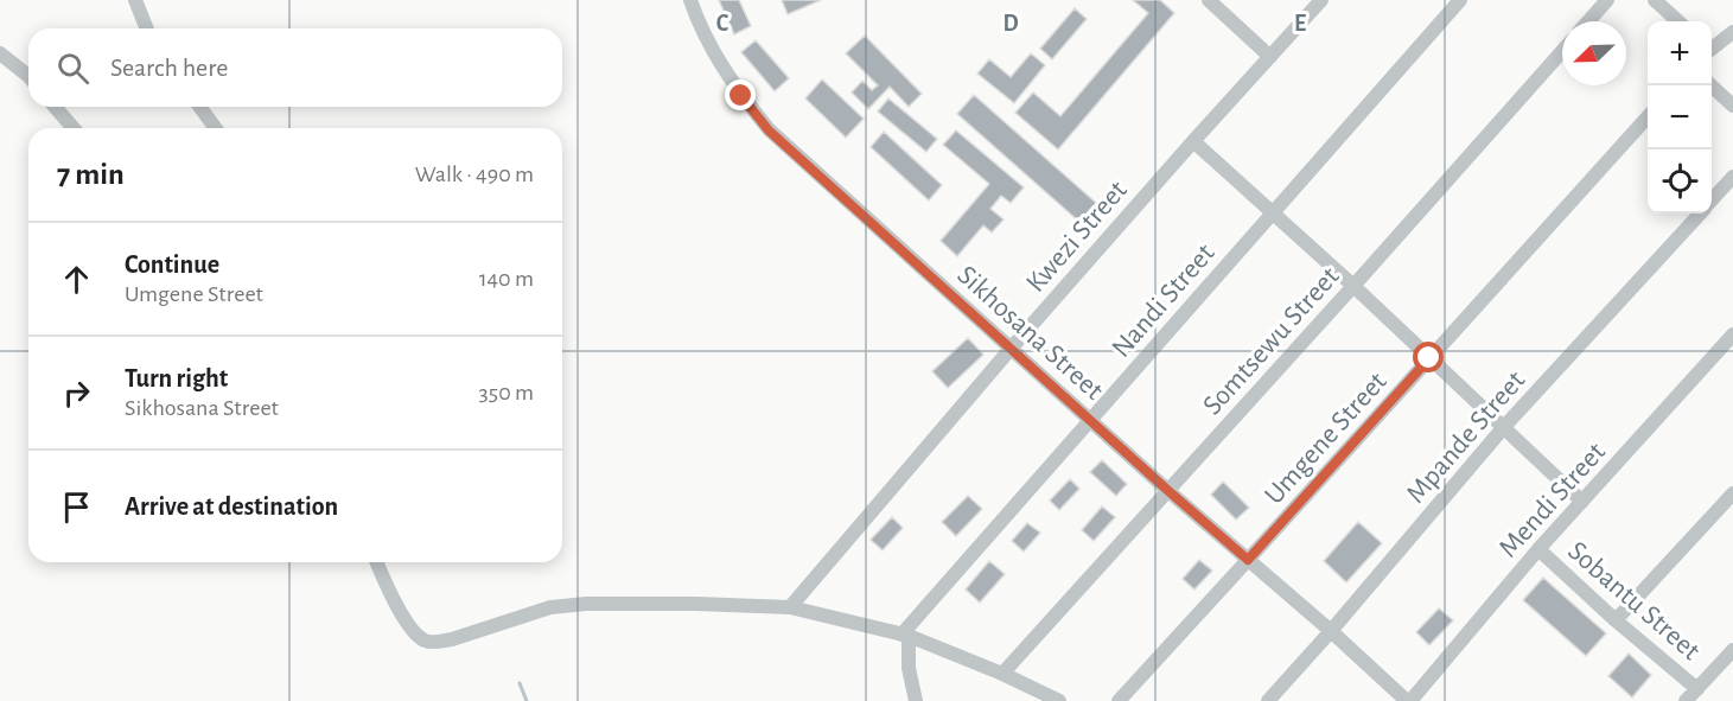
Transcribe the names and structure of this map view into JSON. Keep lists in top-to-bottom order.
{
  "streets": {
    "street": [
      "Kwezi Street",
      "Nandi Street",
      "Sikhosana Street",
      "Somtsewu Street",
      "Mpande Street",
      "Umgene Street",
      "Mendi Street",
      "Sobantu Street"
    ]
  },
  "crossings": [
    ["Kwezi Street", "Sikhosana Street"],
    ["Kwezi Street", "Sobantu Street"],
    ["Nandi Street", "Sikhosana Street"],
    ["Nandi Street", "Sobantu Street"],
    ["Sikhosana Street", "Somtsewu Street"],
    ["Sikhosana Street", "Mpande Street"],
    ["Sikhosana Street", "Umgene Street"],
    ["Sikhosana Street", "Mendi Street"],
    ["Somtsewu Street", "Sobantu Street"],
    ["Mpande Street", "Sobantu Street"],
    ["Umgene Street", "Sobantu Street"],
    ["Mendi Street", "Sobantu Street"]
  ],
  "north": "bottom left",
  "page": {
    "map_buttons": ["+", "−"],
    "search": "Search here",
    "heading": ["7 min", "Walk · 490 m"],
    "list": [
      ["Continue", "Umgene Street", "140 m"],
      ["Turn right", "Sikhosana Street", "350 m"],
      "Arrive at destination"
    ]
  },
  "grid": {
    "columns": ["C", "D", "E"]
  }
}
